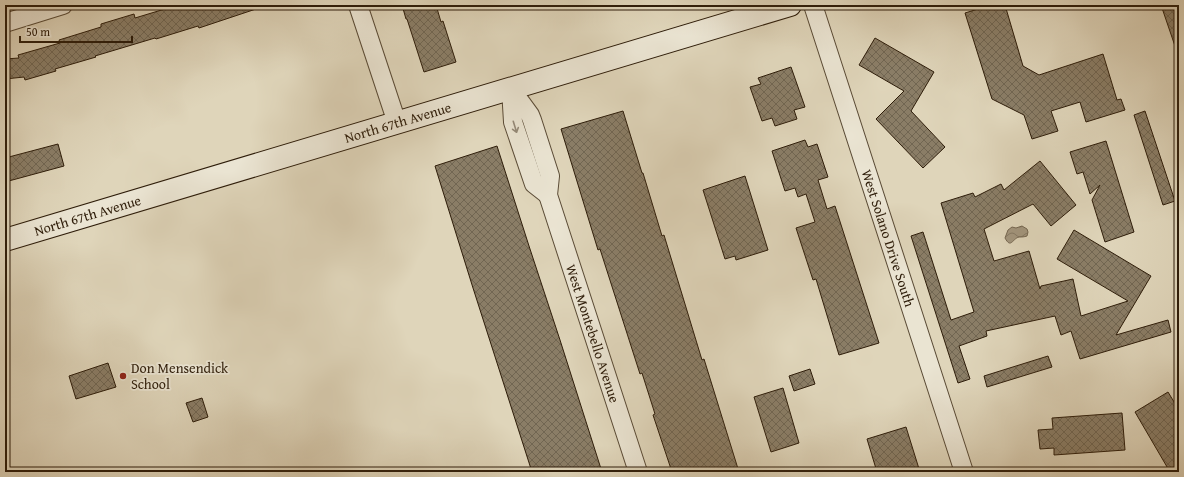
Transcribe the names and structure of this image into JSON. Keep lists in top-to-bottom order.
{
  "streets": {
    "main road": ["North 67th Avenue"],
    "street": ["West Solano Drive South", "West Montebello Avenue"]
  },
  "crossings": [
    ["North 67th Avenue", "West Montebello Avenue"]
  ],
  "places": ["Don Mensendick School"],
  "scale_bar": "50 m"
}
